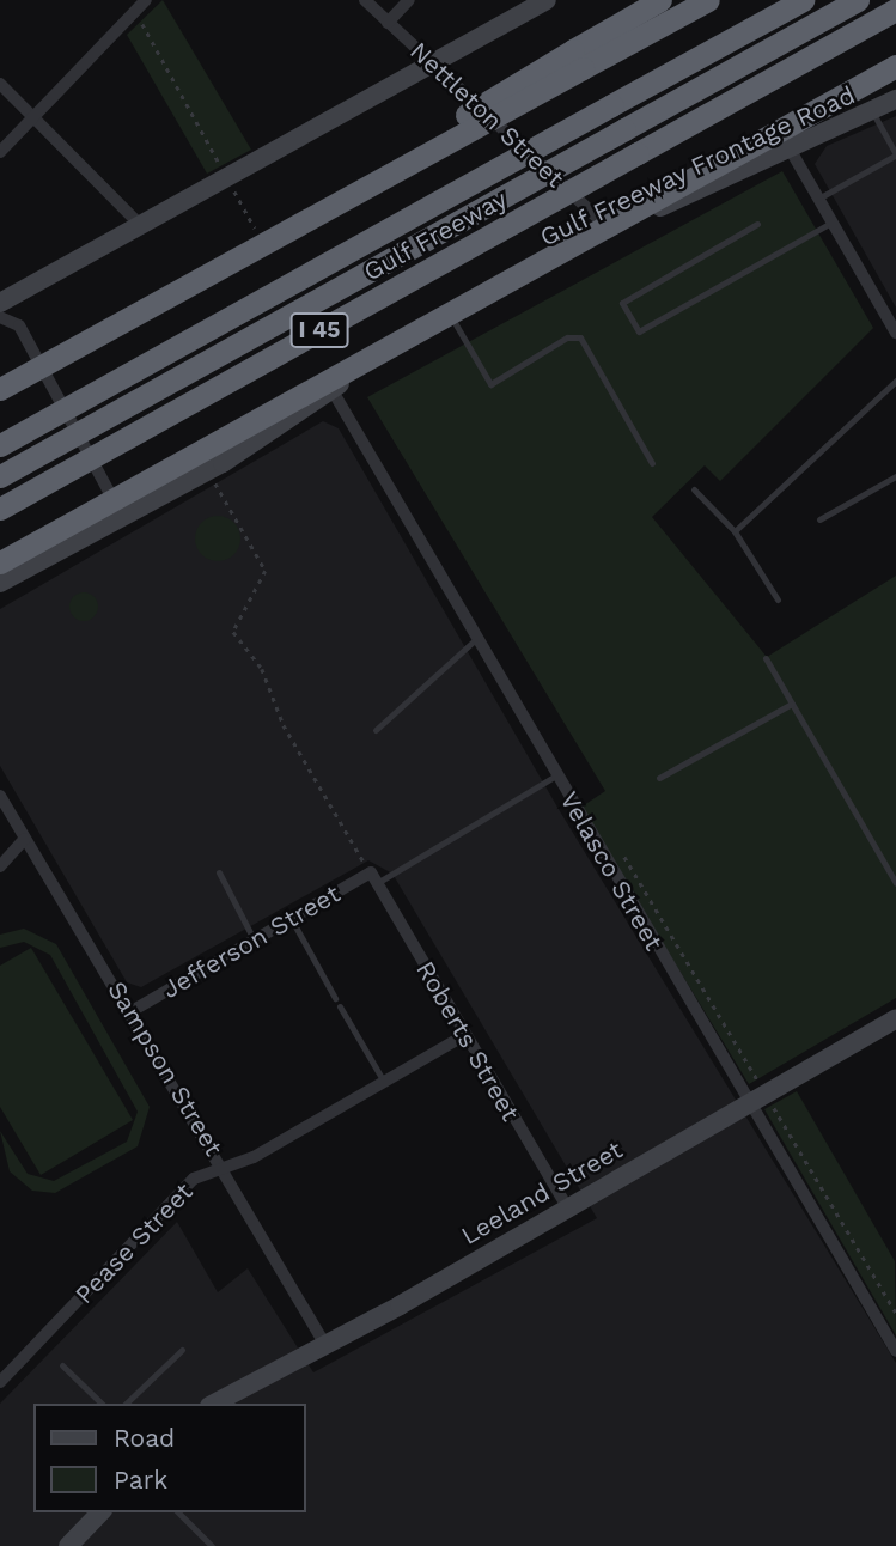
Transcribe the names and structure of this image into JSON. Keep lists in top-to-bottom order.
{
  "streets": {
    "highway": ["Gulf Freeway", "I 45"],
    "main road": ["Gulf Freeway Frontage Road", "Leeland Street"],
    "street": [
      "Nettleton Street",
      "Velasco Street",
      "Jefferson Street",
      "Roberts Street",
      "Sampson Street",
      "Pease Street"
    ]
  },
  "crossings": [
    ["Nettleton Street", "Gulf Freeway Frontage Road"],
    ["Gulf Freeway Frontage Road", "Velasco Street"],
    ["Velasco Street", "Leeland Street"],
    ["Jefferson Street", "Roberts Street"],
    ["Jefferson Street", "Sampson Street"],
    ["Roberts Street", "Leeland Street"],
    ["Roberts Street", "Pease Street"],
    ["Sampson Street", "Leeland Street"],
    ["Sampson Street", "Pease Street"]
  ],
  "legend": ["Road", "Park"]
}
